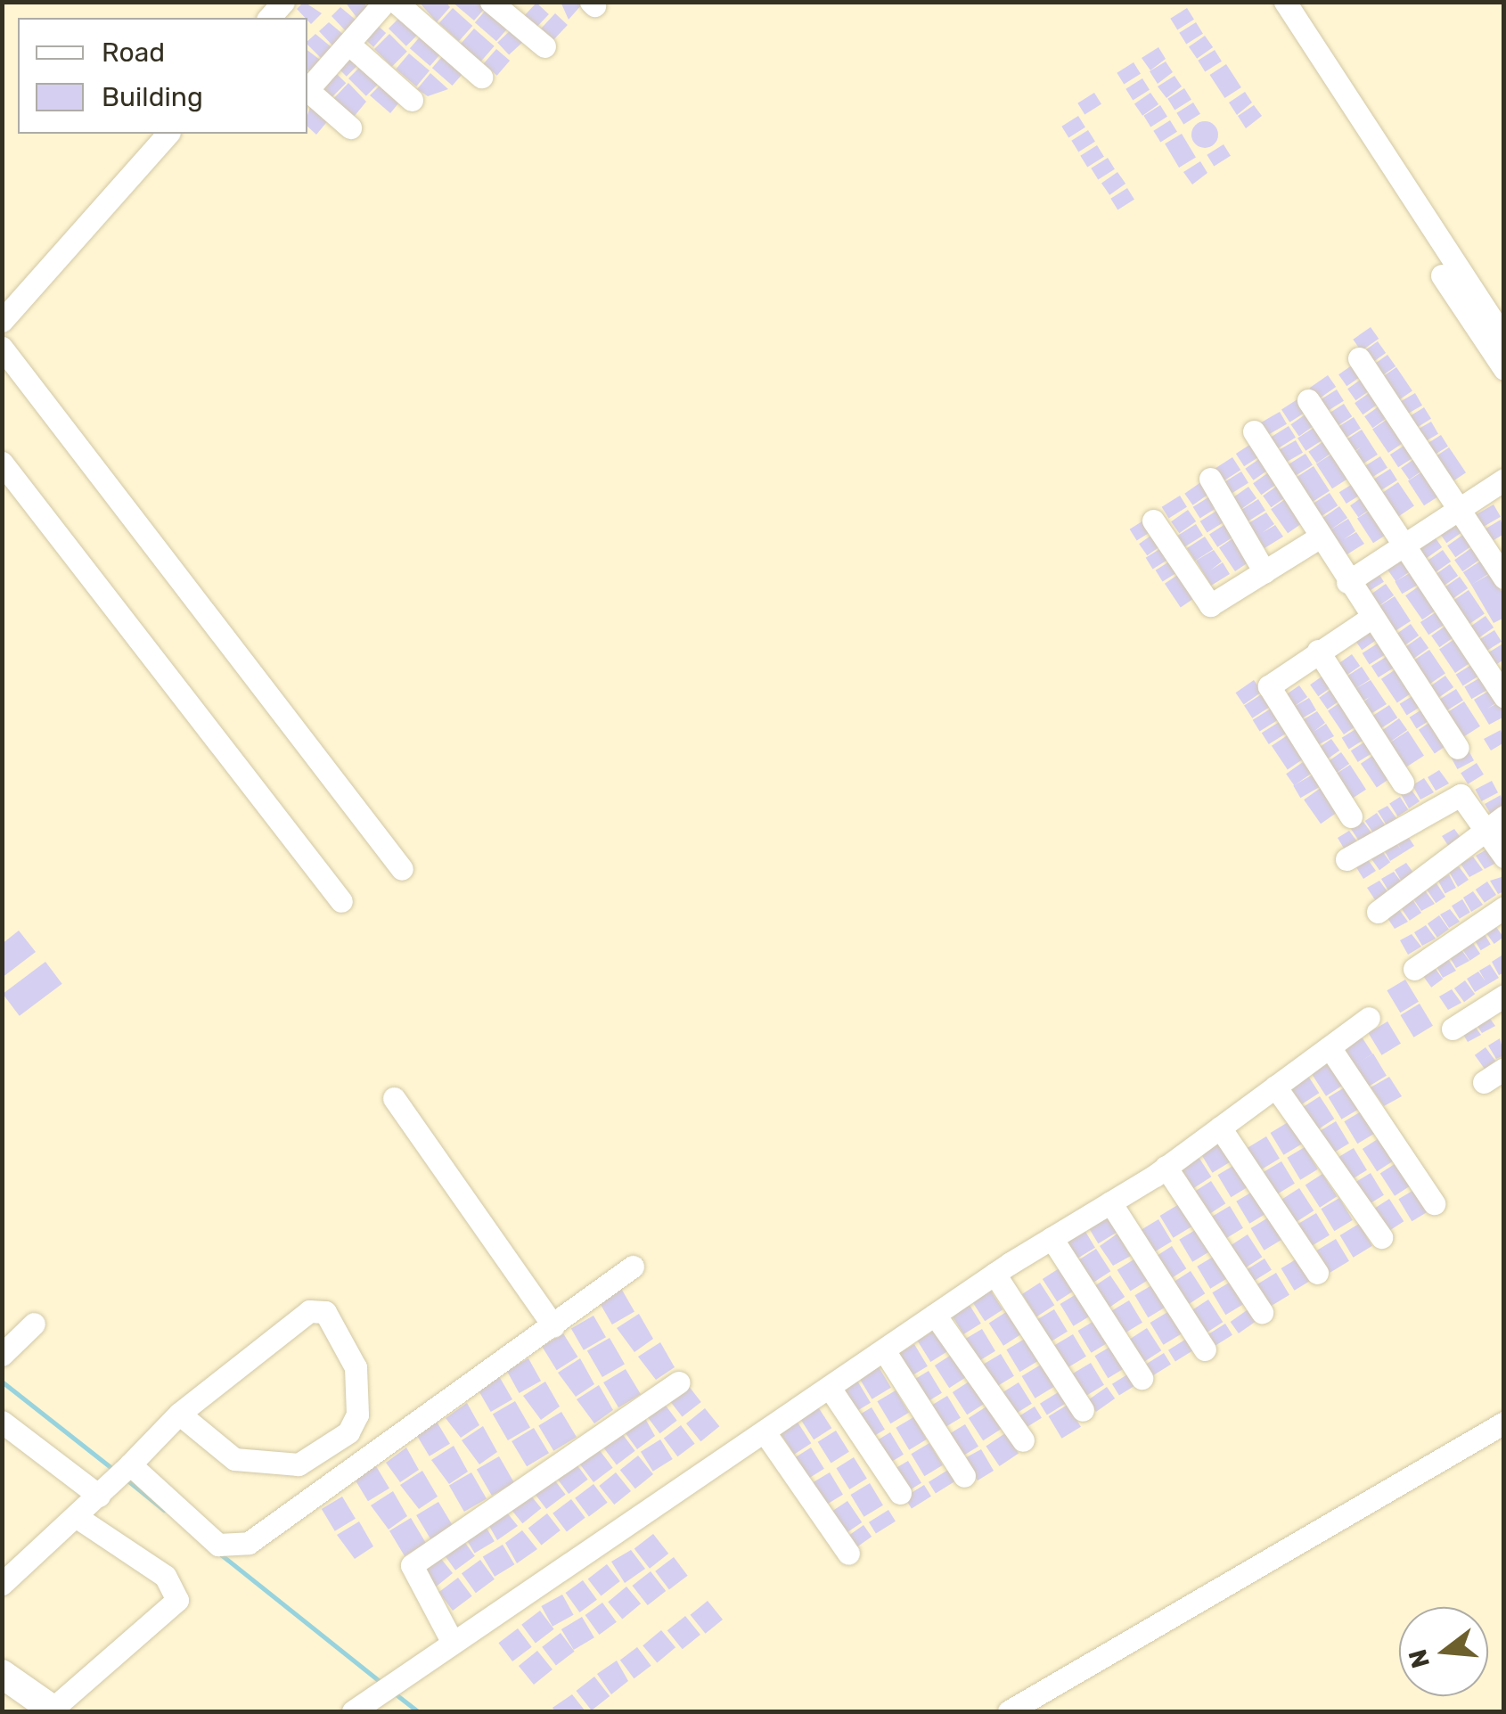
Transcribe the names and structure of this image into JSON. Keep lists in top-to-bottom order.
{
  "legend": ["Road", "Building"],
  "north": "left"
}
